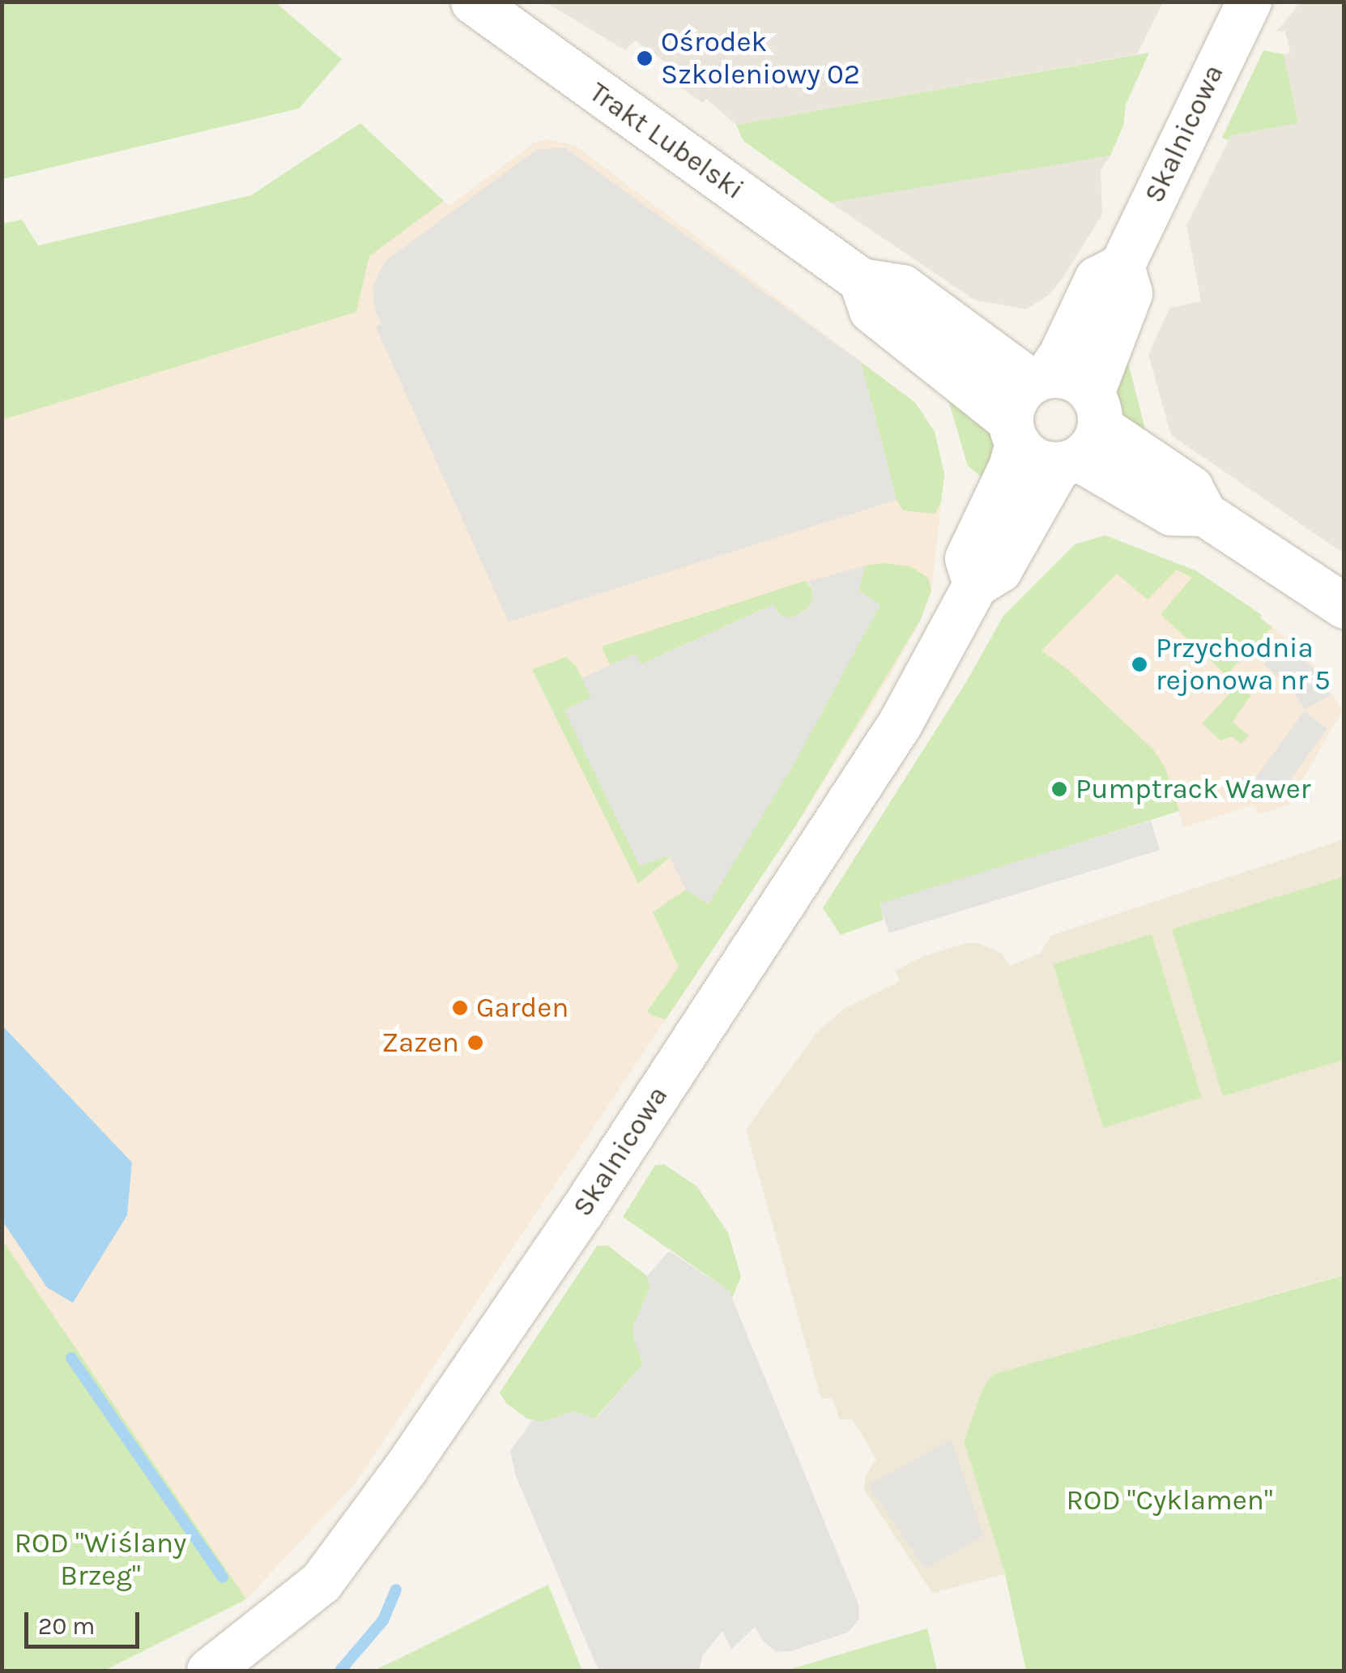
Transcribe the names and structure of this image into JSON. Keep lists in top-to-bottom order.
{
  "streets": {
    "street": ["Skalnicowa", "Trakt Lubelski"]
  },
  "crossings": [
    ["Skalnicowa", "Trakt Lubelski"]
  ],
  "parks": ["ROD \"Cyklamen\"", "ROD \"Wiślany Brzeg\""],
  "places": [
    "Ośrodek Szkoleniowy 02",
    "Przychodnia rejonowa nr 5",
    "Pumptrack Wawer",
    "Garden",
    "Zazen"
  ],
  "scale_bar": "20 m"
}
